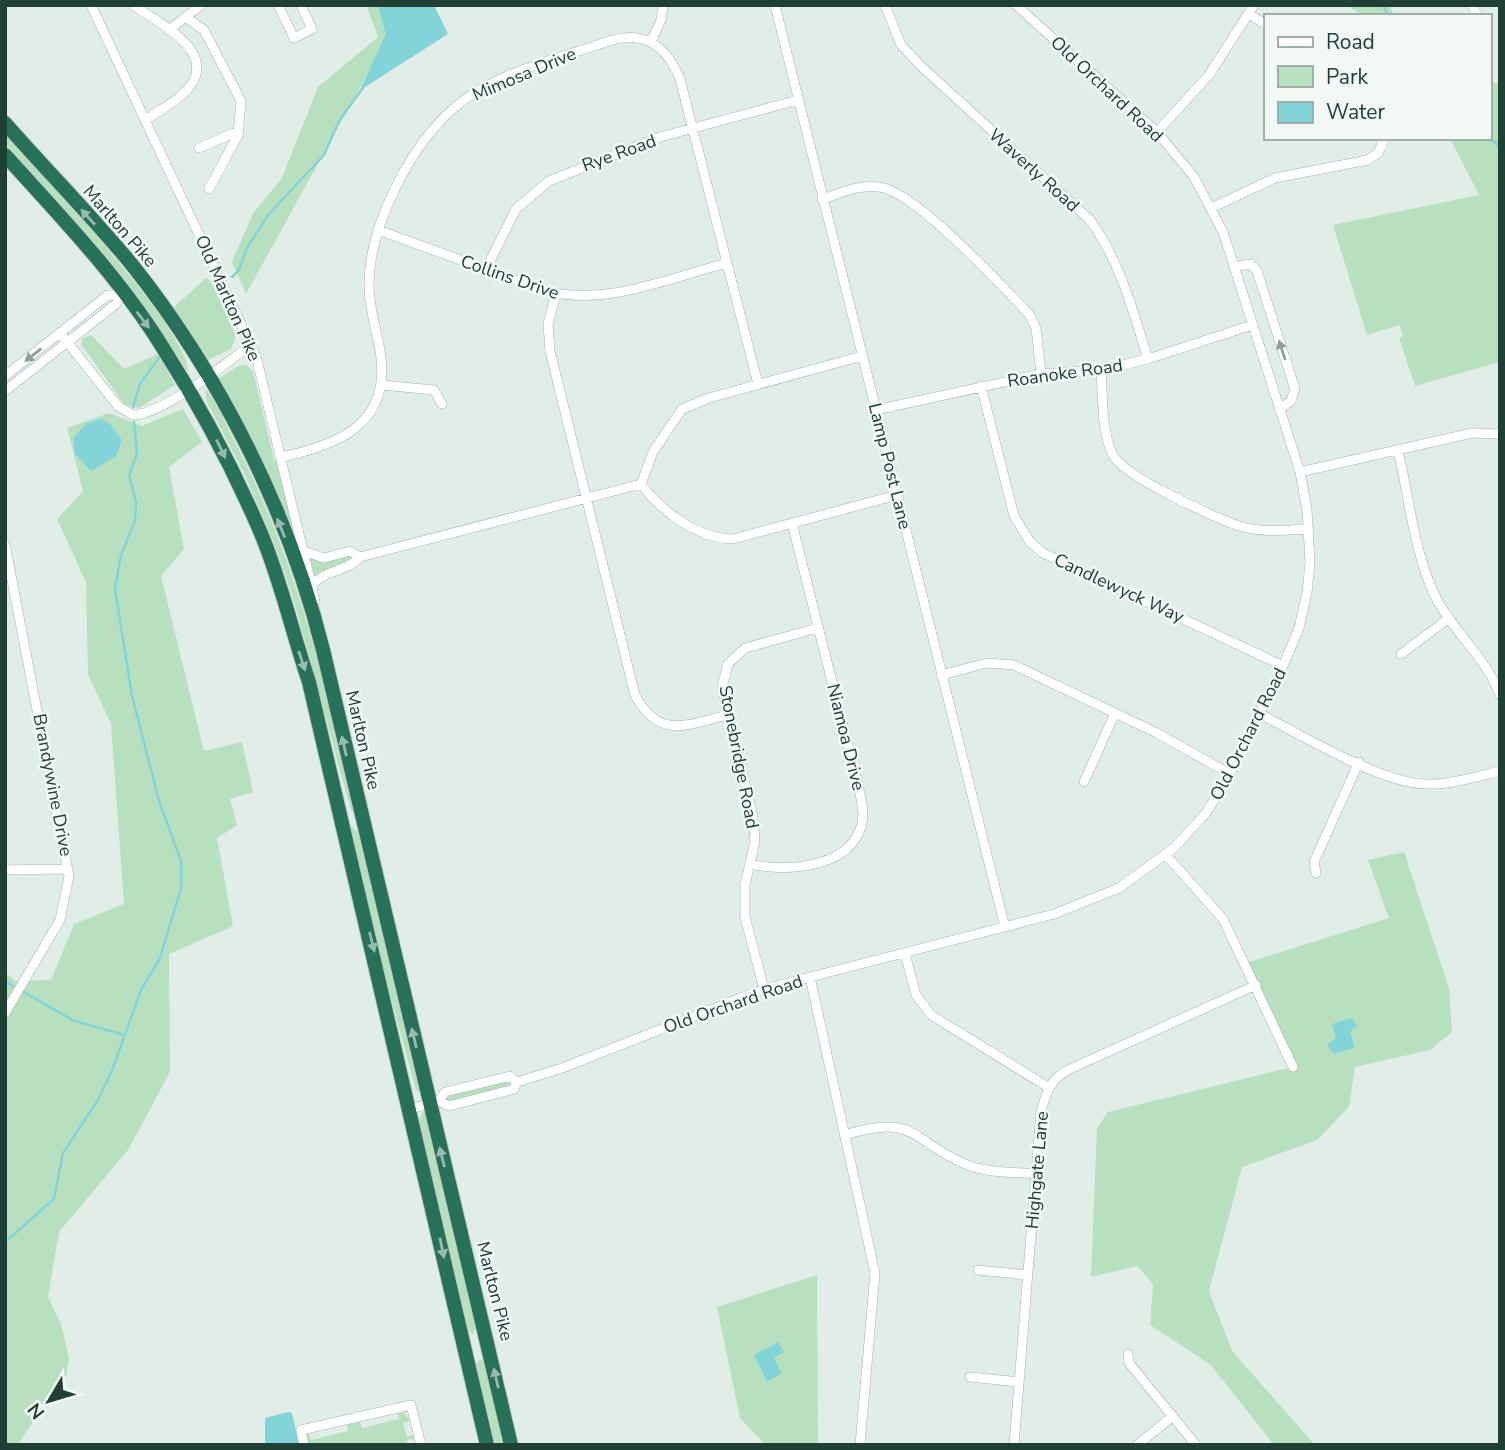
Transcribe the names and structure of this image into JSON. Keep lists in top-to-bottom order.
{
  "streets": {
    "highway": ["Marlton Pike"],
    "street": [
      "Mimosa Drive",
      "Old Orchard Road",
      "Rye Road",
      "Waverly Road",
      "Collins Drive",
      "Old Marlton Pike",
      "Roanoke Road",
      "Lamp Post Lane",
      "Candlewyck Way",
      "Niamoa Drive",
      "Stonebridge Road",
      "Brandywine Drive",
      "Highgate Lane"
    ]
  },
  "crossings": [
    ["Mimosa Drive", "Collins Drive"],
    ["Old Orchard Road", "Marlton Pike"],
    ["Old Orchard Road", "Roanoke Road"],
    ["Old Orchard Road", "Lamp Post Lane"],
    ["Old Orchard Road", "Candlewyck Way"],
    ["Old Orchard Road", "Stonebridge Road"],
    ["Rye Road", "Collins Drive"],
    ["Rye Road", "Lamp Post Lane"],
    ["Waverly Road", "Roanoke Road"],
    ["Marlton Pike", "Old Marlton Pike"],
    ["Roanoke Road", "Lamp Post Lane"],
    ["Roanoke Road", "Candlewyck Way"],
    ["Niamoa Drive", "Stonebridge Road"]
  ],
  "legend": ["Road", "Park", "Water"],
  "north": "bottom left"
}
